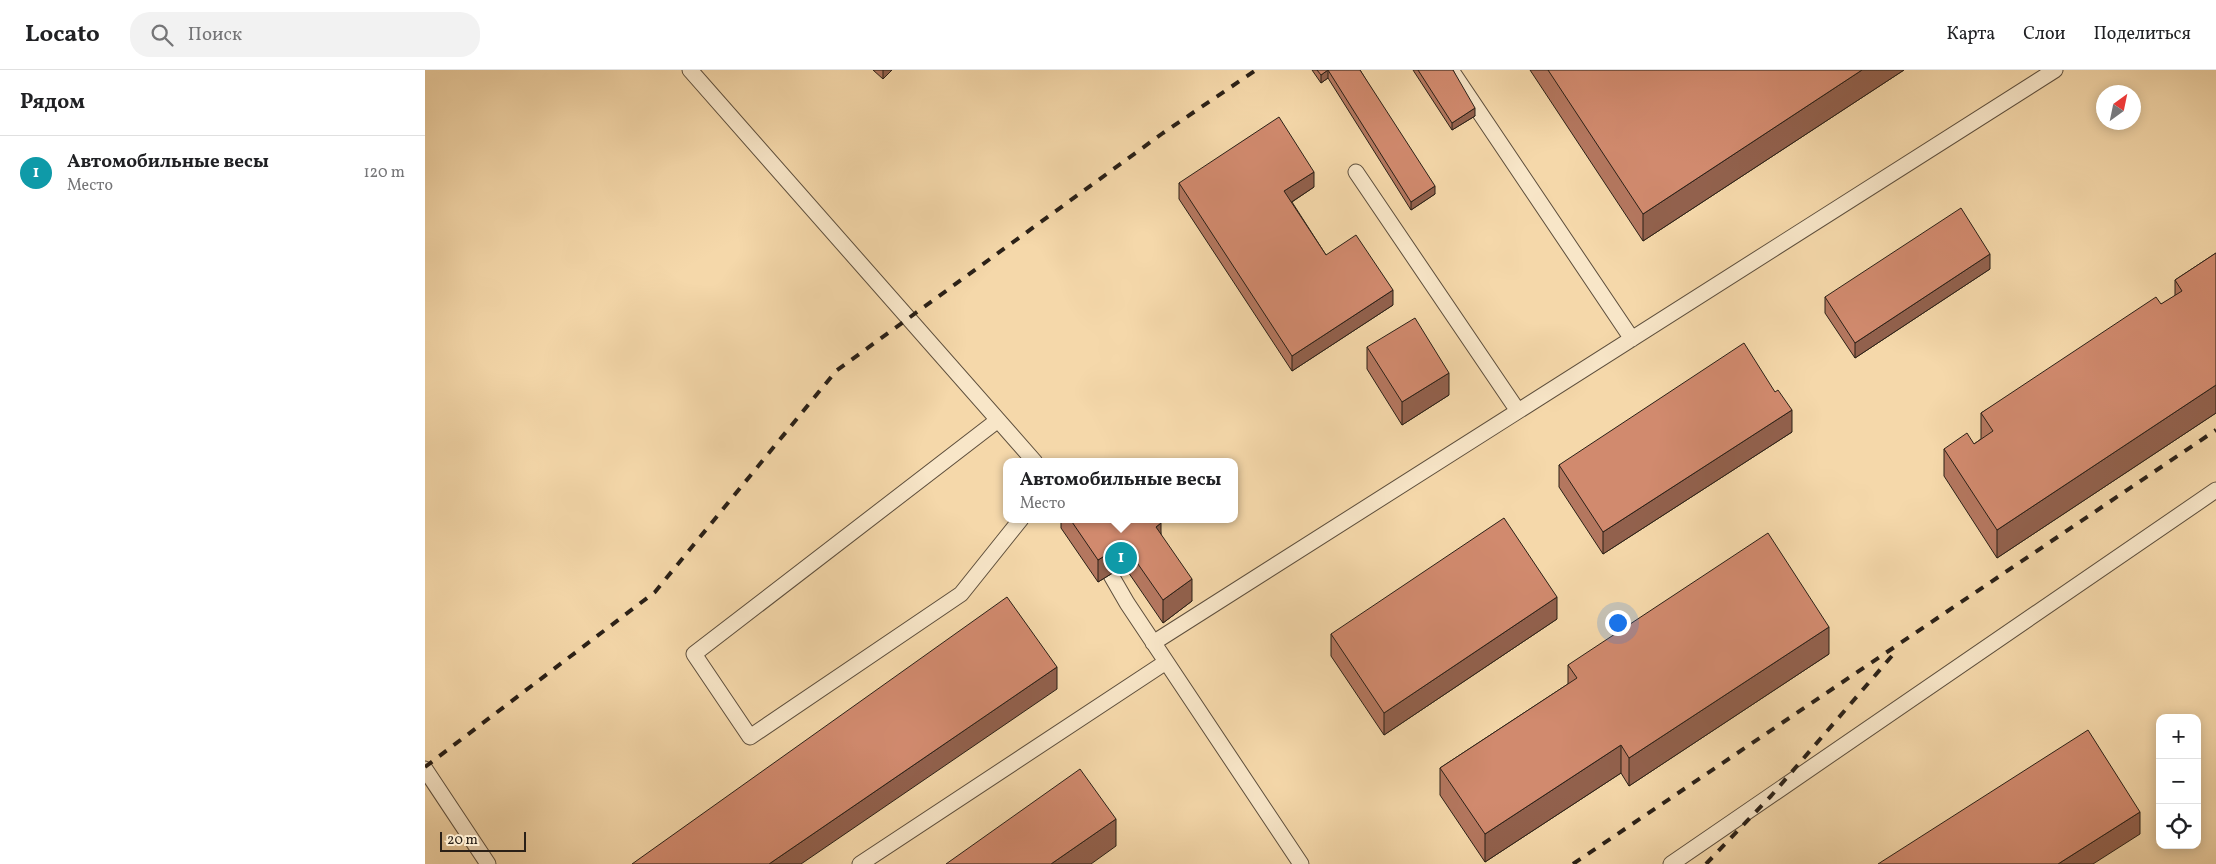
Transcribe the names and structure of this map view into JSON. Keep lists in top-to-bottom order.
{
  "scale_bar": "20 m",
  "north": "top right",
  "page": {
    "header": "Locato",
    "search": "Поиск",
    "nav": ["Карта", "Слои", "Поделиться"],
    "heading": "Рядом",
    "list": [
      {
        "mark": "1",
        "name": "Автомобильные весы",
        "note": "Место",
        "value": "120 m"
      }
    ],
    "popup": ["Автомобильные весы", "Место"],
    "pins": "1",
    "map_buttons": ["+", "−"],
    "scale": "20 m"
  }
}
